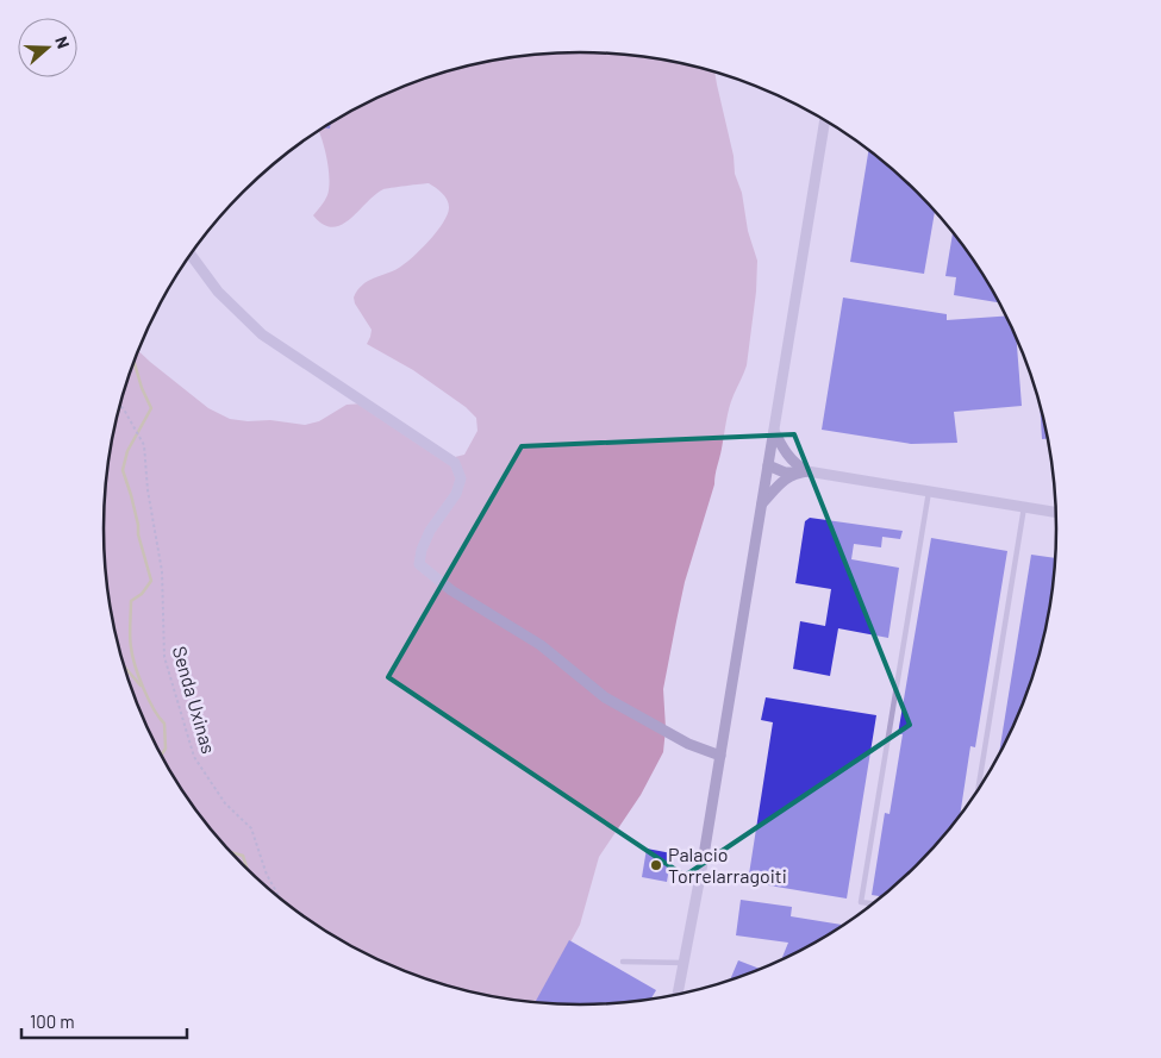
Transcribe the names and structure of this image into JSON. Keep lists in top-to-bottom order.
{
  "streets": {
    "path": ["Senda Uxinas"]
  },
  "places": ["Palacio Torrelarragoiti"],
  "scale_bar": "100 m",
  "north": "right"
}
